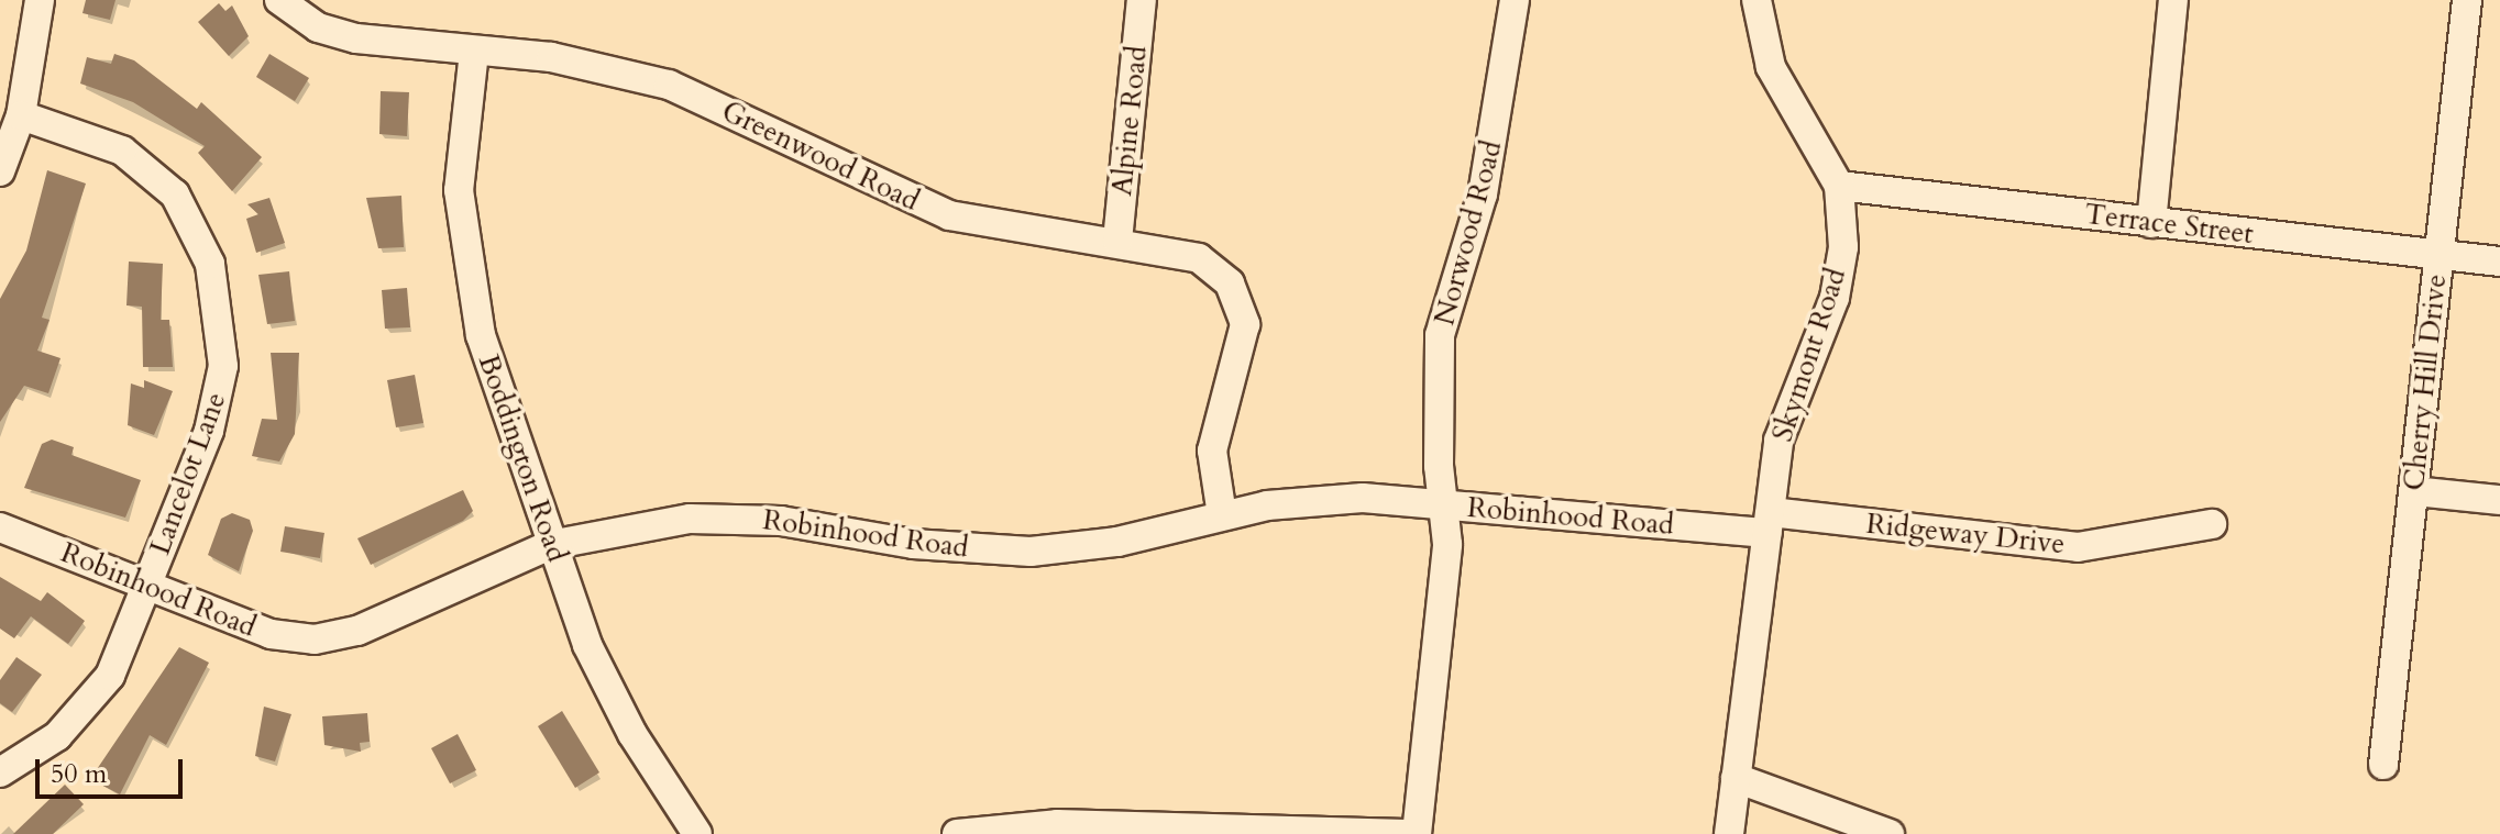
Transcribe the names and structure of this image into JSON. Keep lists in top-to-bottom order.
{
  "streets": {
    "street": [
      "Alpine Road",
      "Greenwood Road",
      "Terrace Street",
      "Norwood Road",
      "Skymont Road",
      "Cherry Hill Drive",
      "Boddington Road",
      "Lancelot Lane",
      "Robinhood Road",
      "Ridgeway Drive"
    ]
  },
  "crossings": [
    ["Alpine Road", "Greenwood Road"],
    ["Greenwood Road", "Boddington Road"],
    ["Greenwood Road", "Robinhood Road"],
    ["Terrace Street", "Skymont Road"],
    ["Terrace Street", "Cherry Hill Drive"],
    ["Norwood Road", "Robinhood Road"],
    ["Skymont Road", "Robinhood Road"],
    ["Skymont Road", "Ridgeway Drive"],
    ["Boddington Road", "Robinhood Road"],
    ["Lancelot Lane", "Robinhood Road"],
    ["Robinhood Road", "Ridgeway Drive"]
  ],
  "scale_bar": "50 m"
}
